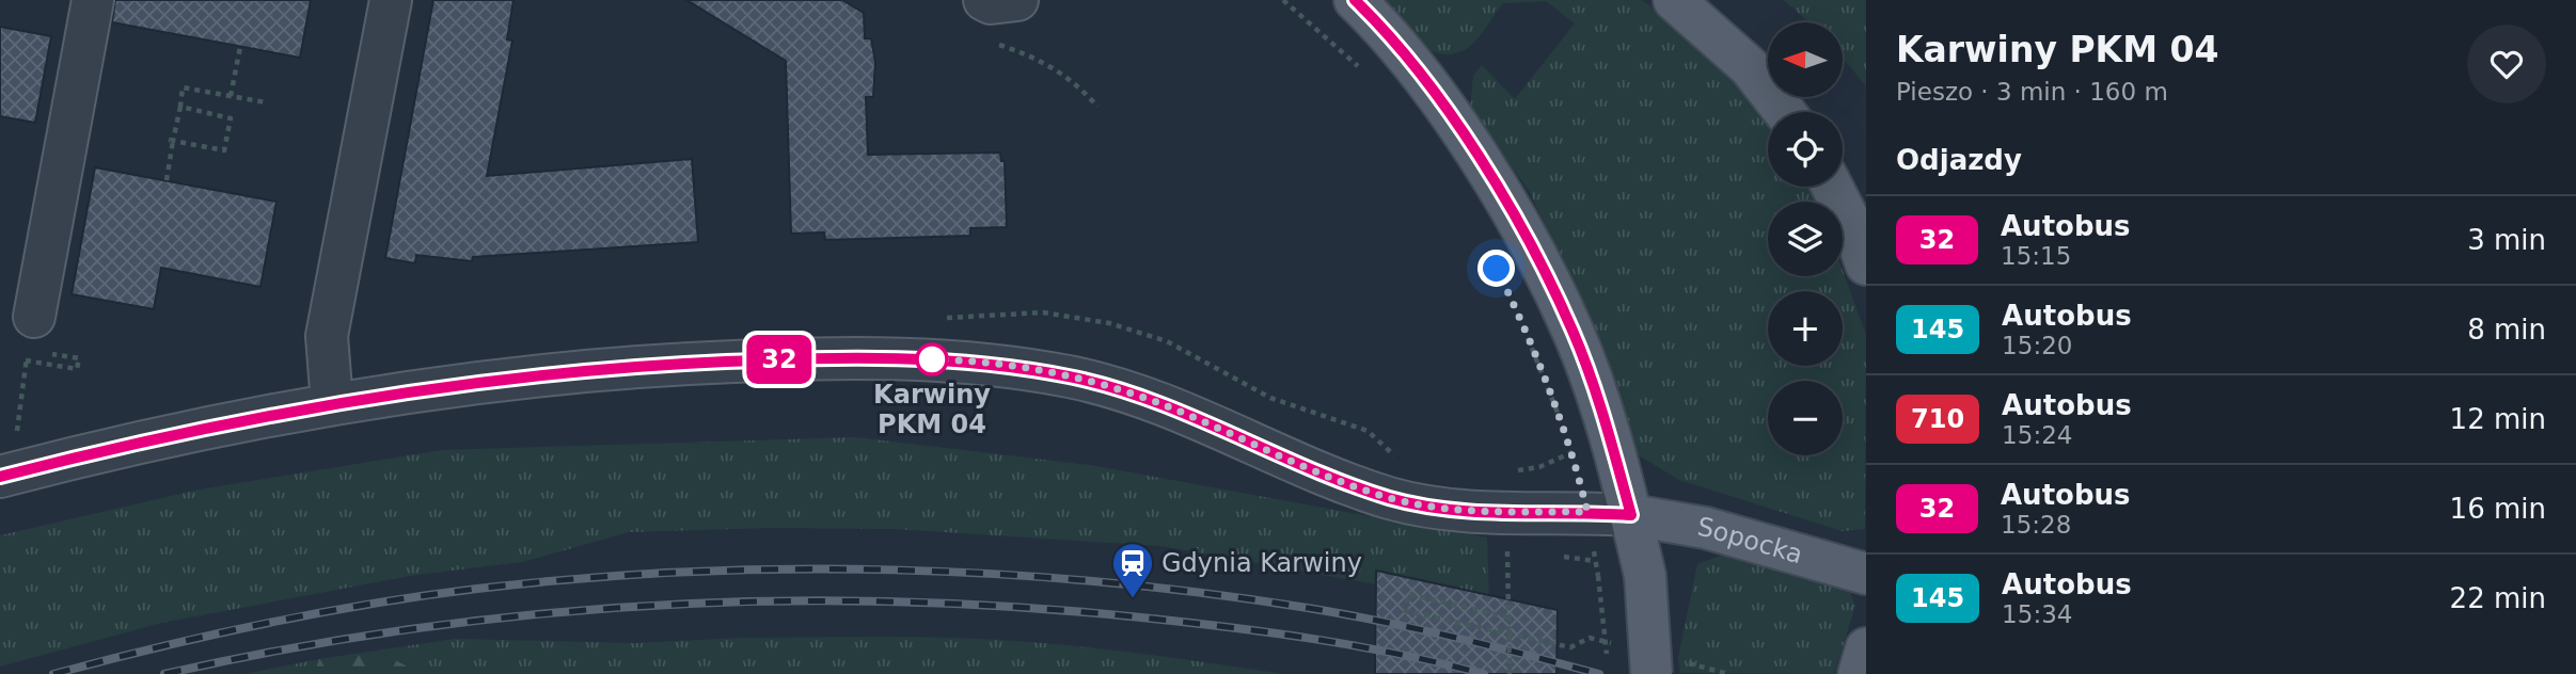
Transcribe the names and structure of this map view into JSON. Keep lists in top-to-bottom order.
{
  "streets": {
    "main road": ["Sopocka"]
  },
  "places": {
    "other": ["Karwiny PKM 04"],
    "station": ["Gdynia Karwiny"]
  },
  "lines": ["bus line 32"],
  "north": "left",
  "page": {
    "on_map": "32",
    "heading": [
      ["Karwiny PKM 04", "Pieszo · 3 min · 160 m"],
      "Odjazdy"
    ],
    "map_buttons": ["+", "−"],
    "list": [
      {
        "mark": "32",
        "name": "Autobus",
        "note": "15:15",
        "value": "3 min"
      },
      {
        "mark": "145",
        "name": "Autobus",
        "note": "15:20",
        "value": "8 min"
      },
      {
        "mark": "710",
        "name": "Autobus",
        "note": "15:24",
        "value": "12 min"
      },
      {
        "mark": "32",
        "name": "Autobus",
        "note": "15:28",
        "value": "16 min"
      },
      {
        "mark": "145",
        "name": "Autobus",
        "note": "15:34",
        "value": "22 min"
      }
    ]
  }
}
